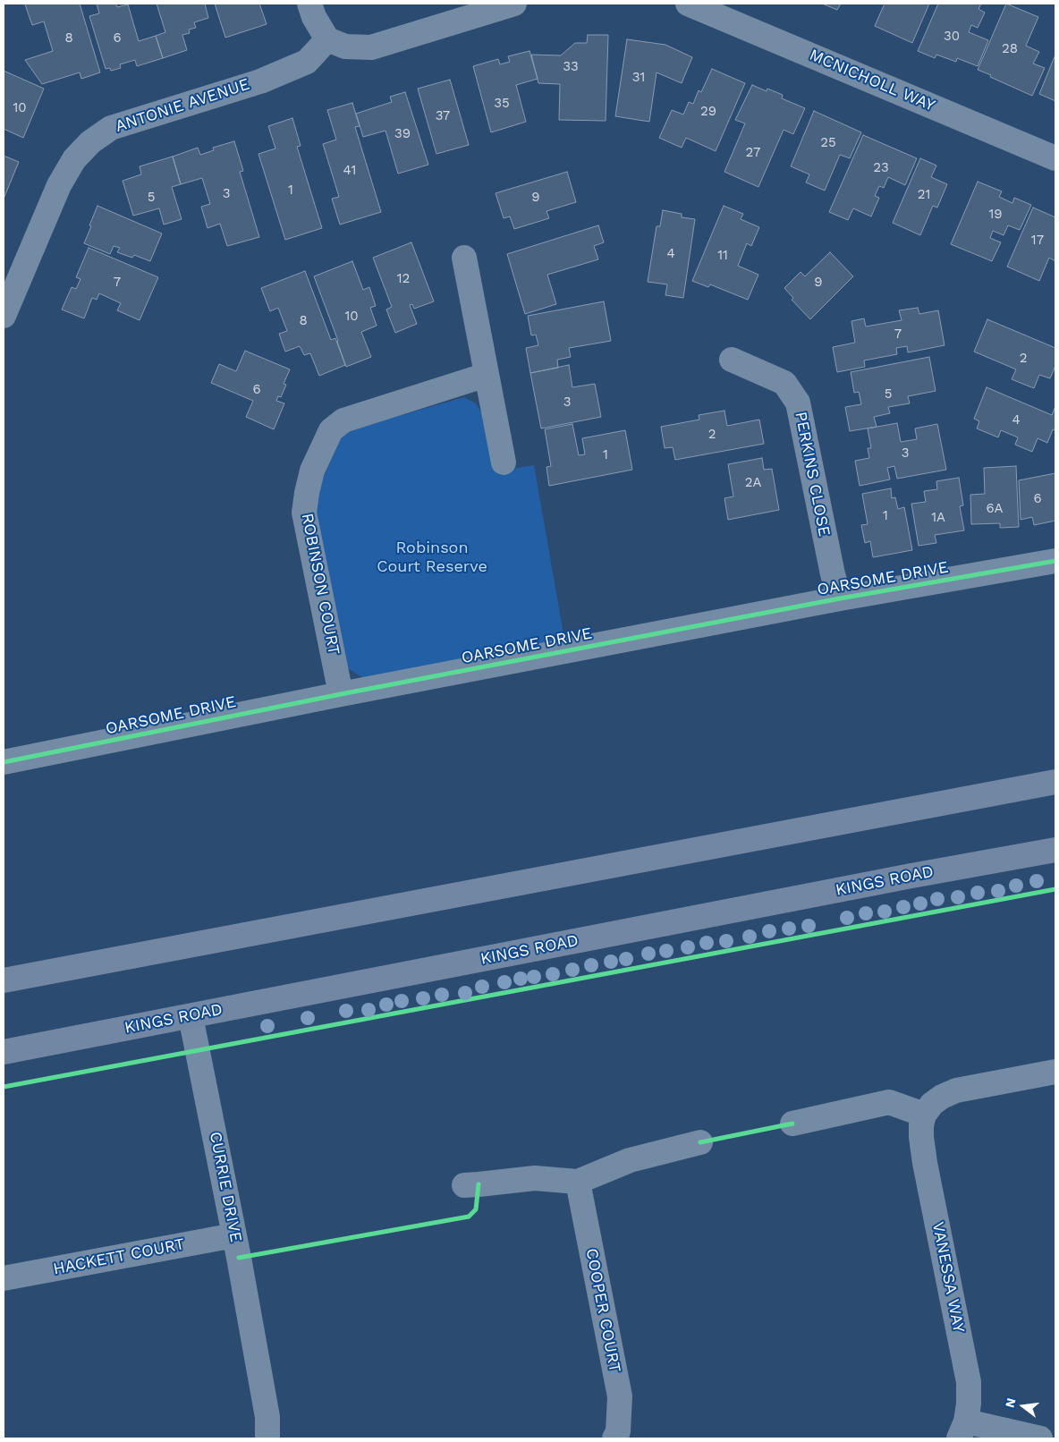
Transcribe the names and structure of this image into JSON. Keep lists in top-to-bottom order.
{
  "streets": {
    "main road": ["KINGS ROAD"],
    "street": [
      "MCNICHOLL WAY",
      "ANTONIE AVENUE",
      "PERKINS CLOSE",
      "OARSOME DRIVE",
      "ROBINSON COURT",
      "CURRIE DRIVE",
      "HACKETT COURT",
      "VANESSA WAY",
      "COOPER COURT"
    ]
  },
  "crossings": [
    ["PERKINS CLOSE", "OARSOME DRIVE"],
    ["OARSOME DRIVE", "ROBINSON COURT"],
    ["KINGS ROAD", "CURRIE DRIVE"],
    ["CURRIE DRIVE", "HACKETT COURT"]
  ],
  "parks": ["Robinson Court Reserve"],
  "house_numbers": [
    "30",
    "8",
    "6",
    "28",
    "33",
    "31",
    "35",
    "10",
    "29",
    "37",
    "39",
    "25",
    "27",
    "23",
    "41",
    "1",
    "3",
    "21",
    "5",
    "9",
    "19",
    "17",
    "4",
    "11",
    "12",
    "7",
    "9",
    "10",
    "8",
    "7",
    "2",
    "6",
    "5",
    "3",
    "4",
    "2",
    "3",
    "1",
    "2A",
    "6",
    "6A",
    "1",
    "1A"
  ],
  "north": "left"
}
